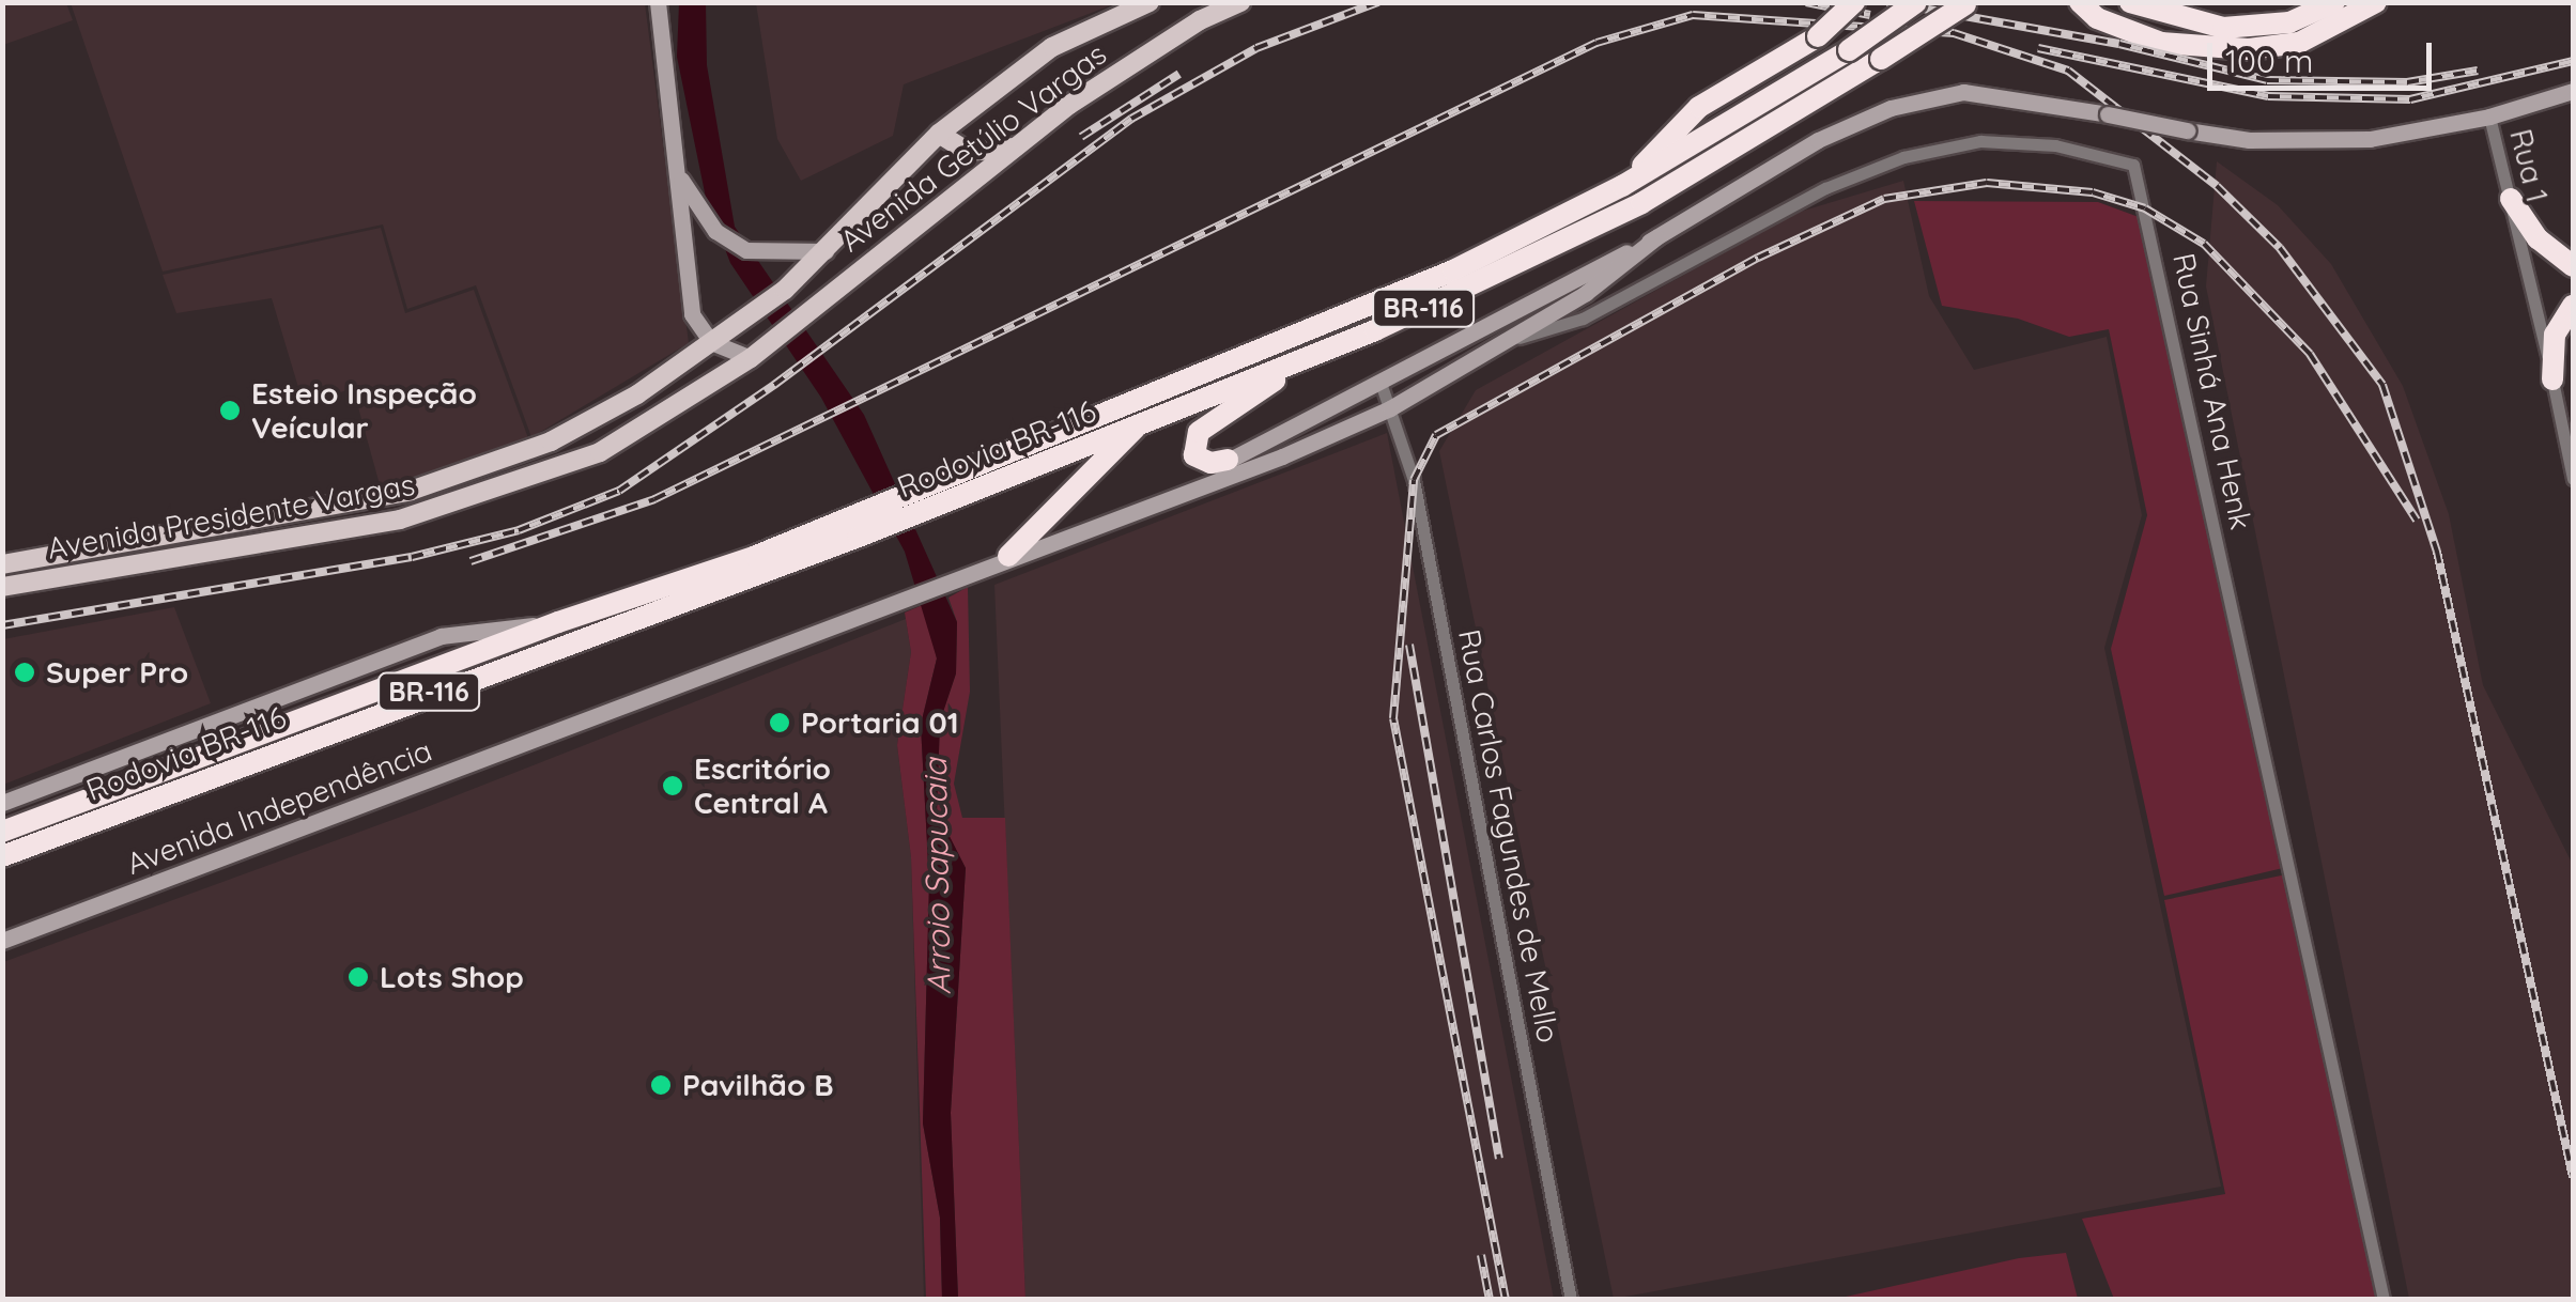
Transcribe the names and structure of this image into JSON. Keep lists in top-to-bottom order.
{
  "streets": {
    "highway": ["BR-116", "Rodovia BR-116"],
    "main road": ["Avenida Getúlio Vargas", "Avenida Presidente Vargas", "Avenida Independência"],
    "street": ["Rua 1", "Rua Sinhá Ana Henk", "Rua Carlos Fagundes de Mello"]
  },
  "crossings": [
    ["Avenida Getúlio Vargas", "Avenida Presidente Vargas"],
    ["BR-116", "Rodovia BR-116"],
    ["BR-116", "Avenida Independência"]
  ],
  "water": ["Arroio Sapucaia"],
  "places": [
    "Esteio Inspeção Veícular",
    "Super Pro",
    "Portaria 01",
    "Escritório Central A",
    "Lots Shop",
    "Pavilhão B"
  ],
  "scale_bar": "100 m"
}
